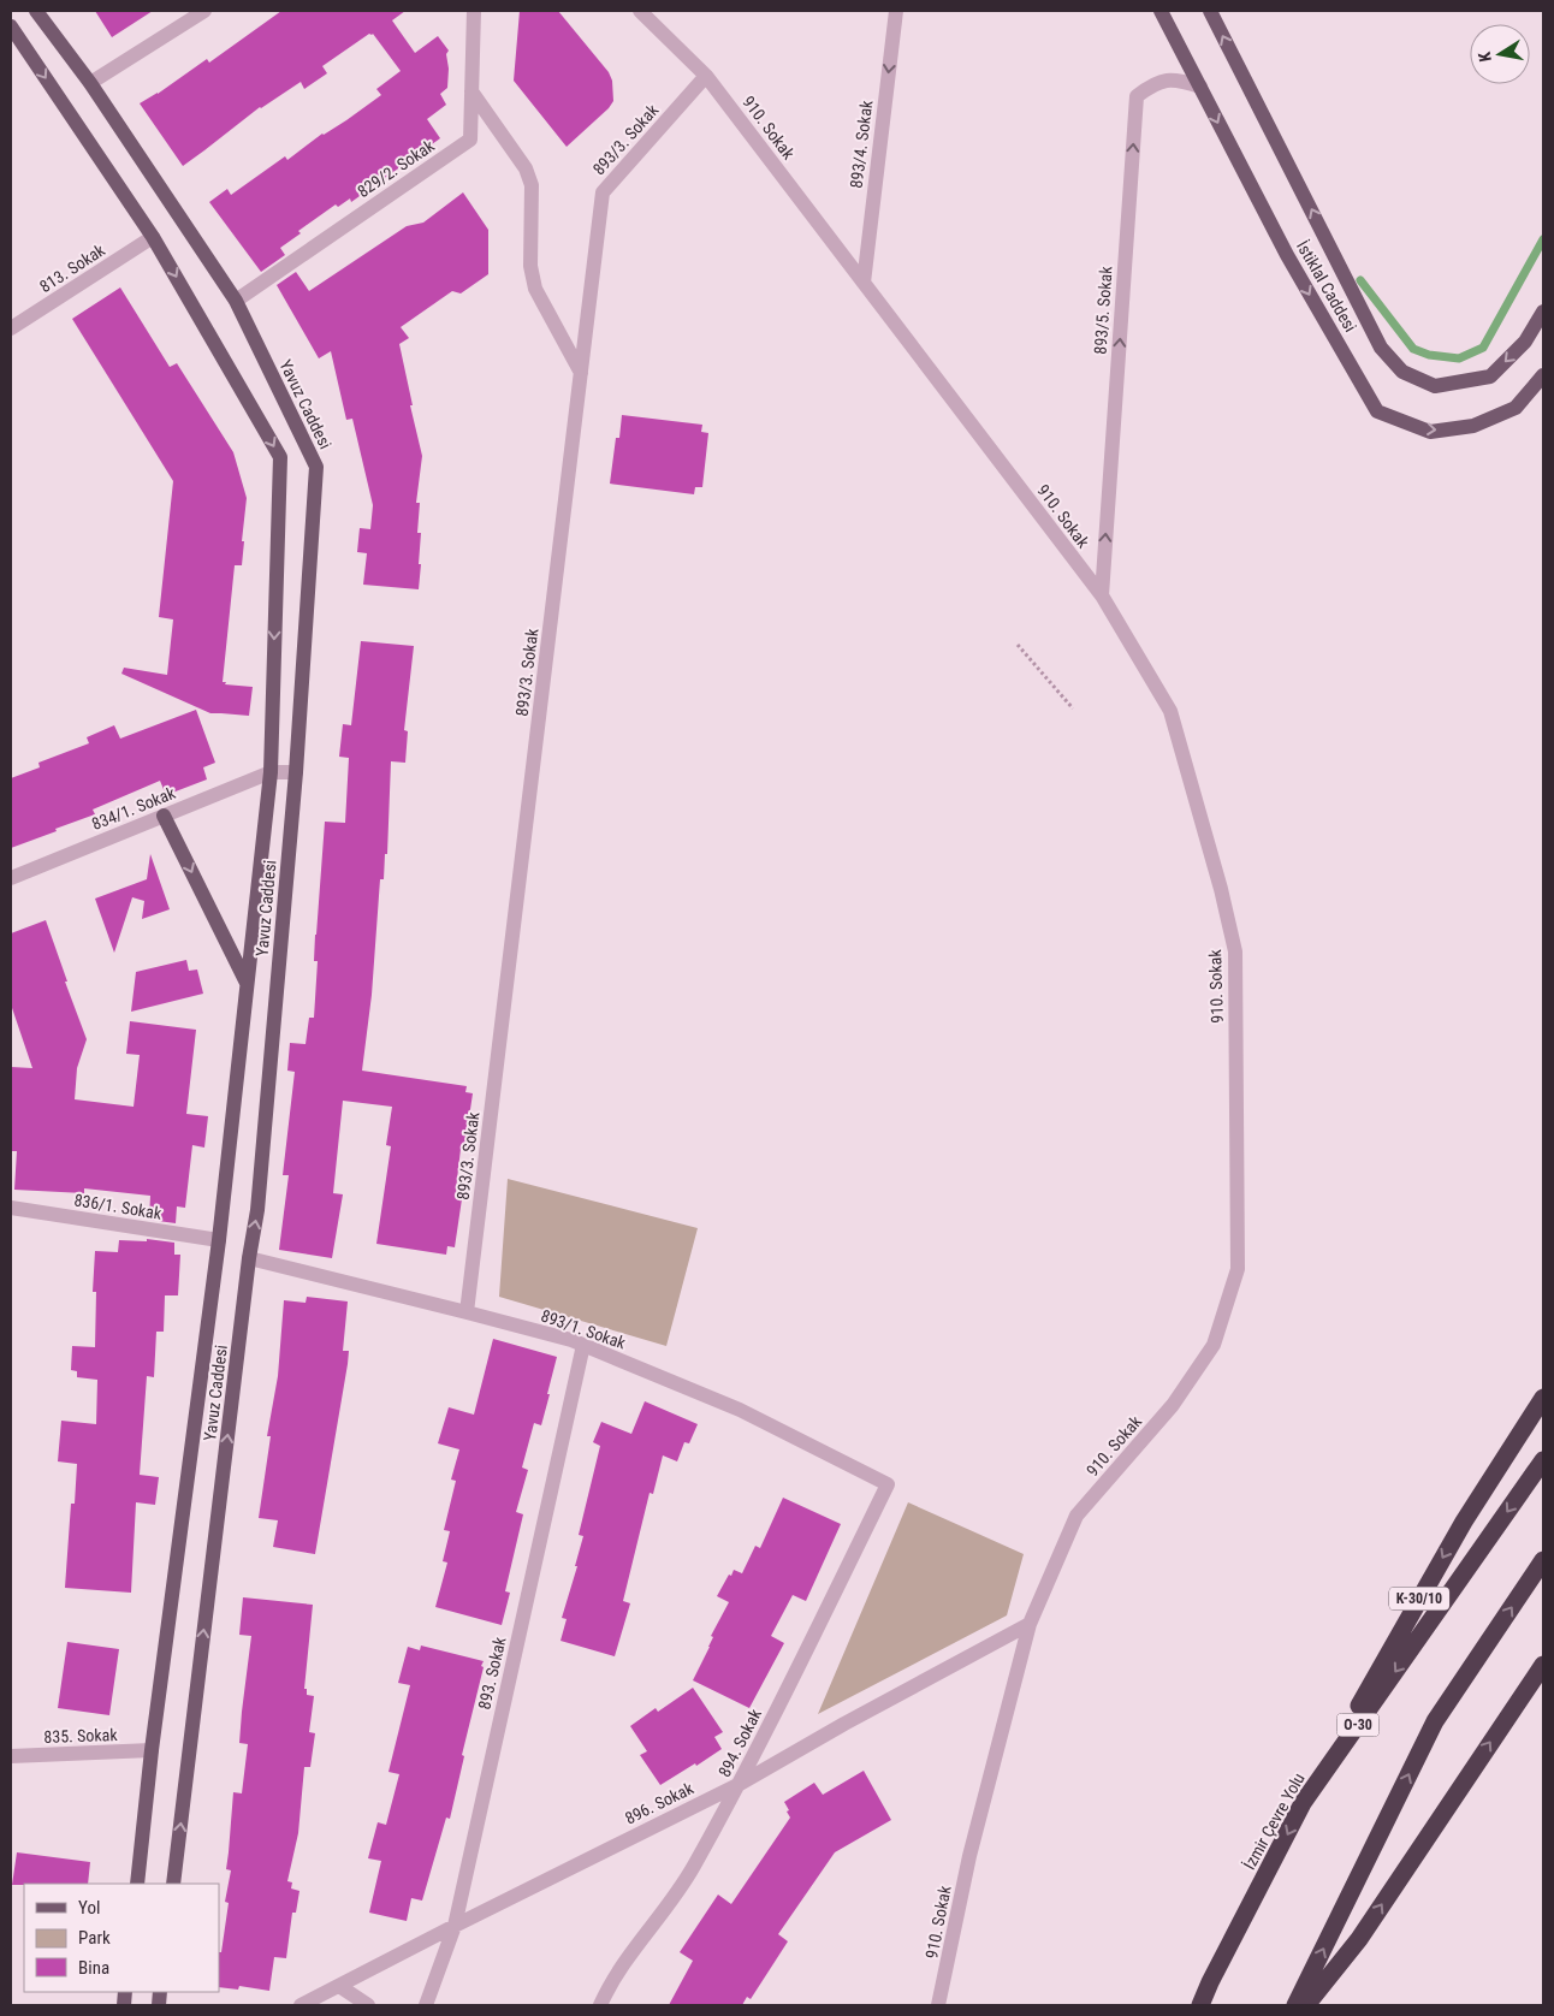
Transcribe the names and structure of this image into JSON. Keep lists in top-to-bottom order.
{
  "streets": {
    "highway": ["K-30/10", "O-30", "İzmir Çevre Yolu"],
    "main road": ["İstiklal Caddesi", "Yavuz Caddesi"],
    "street": [
      "910. Sokak",
      "893/3. Sokak",
      "893/4. Sokak",
      "829/2. Sokak",
      "813. Sokak",
      "893/5. Sokak",
      "834/1. Sokak",
      "836/1. Sokak",
      "893/1. Sokak",
      "893. Sokak",
      "835. Sokak",
      "894. Sokak",
      "896. Sokak"
    ]
  },
  "crossings": [
    ["910. Sokak", "893/3. Sokak"],
    ["910. Sokak", "893/4. Sokak"],
    ["910. Sokak", "893/5. Sokak"],
    ["910. Sokak", "896. Sokak"],
    ["893/3. Sokak", "893/1. Sokak"],
    ["829/2. Sokak", "Yavuz Caddesi"],
    ["813. Sokak", "Yavuz Caddesi"],
    ["İstiklal Caddesi", "893/5. Sokak"],
    ["Yavuz Caddesi", "834/1. Sokak"],
    ["Yavuz Caddesi", "836/1. Sokak"],
    ["Yavuz Caddesi", "893/1. Sokak"],
    ["Yavuz Caddesi", "835. Sokak"],
    ["893/1. Sokak", "893. Sokak"],
    ["893/1. Sokak", "894. Sokak"],
    ["K-30/10", "İzmir Çevre Yolu"],
    ["893. Sokak", "896. Sokak"],
    ["894. Sokak", "896. Sokak"]
  ],
  "one_way": ["893/4. Sokak", "893/5. Sokak"],
  "legend": ["Yol", "Park", "Bina"],
  "north": "left"
}
